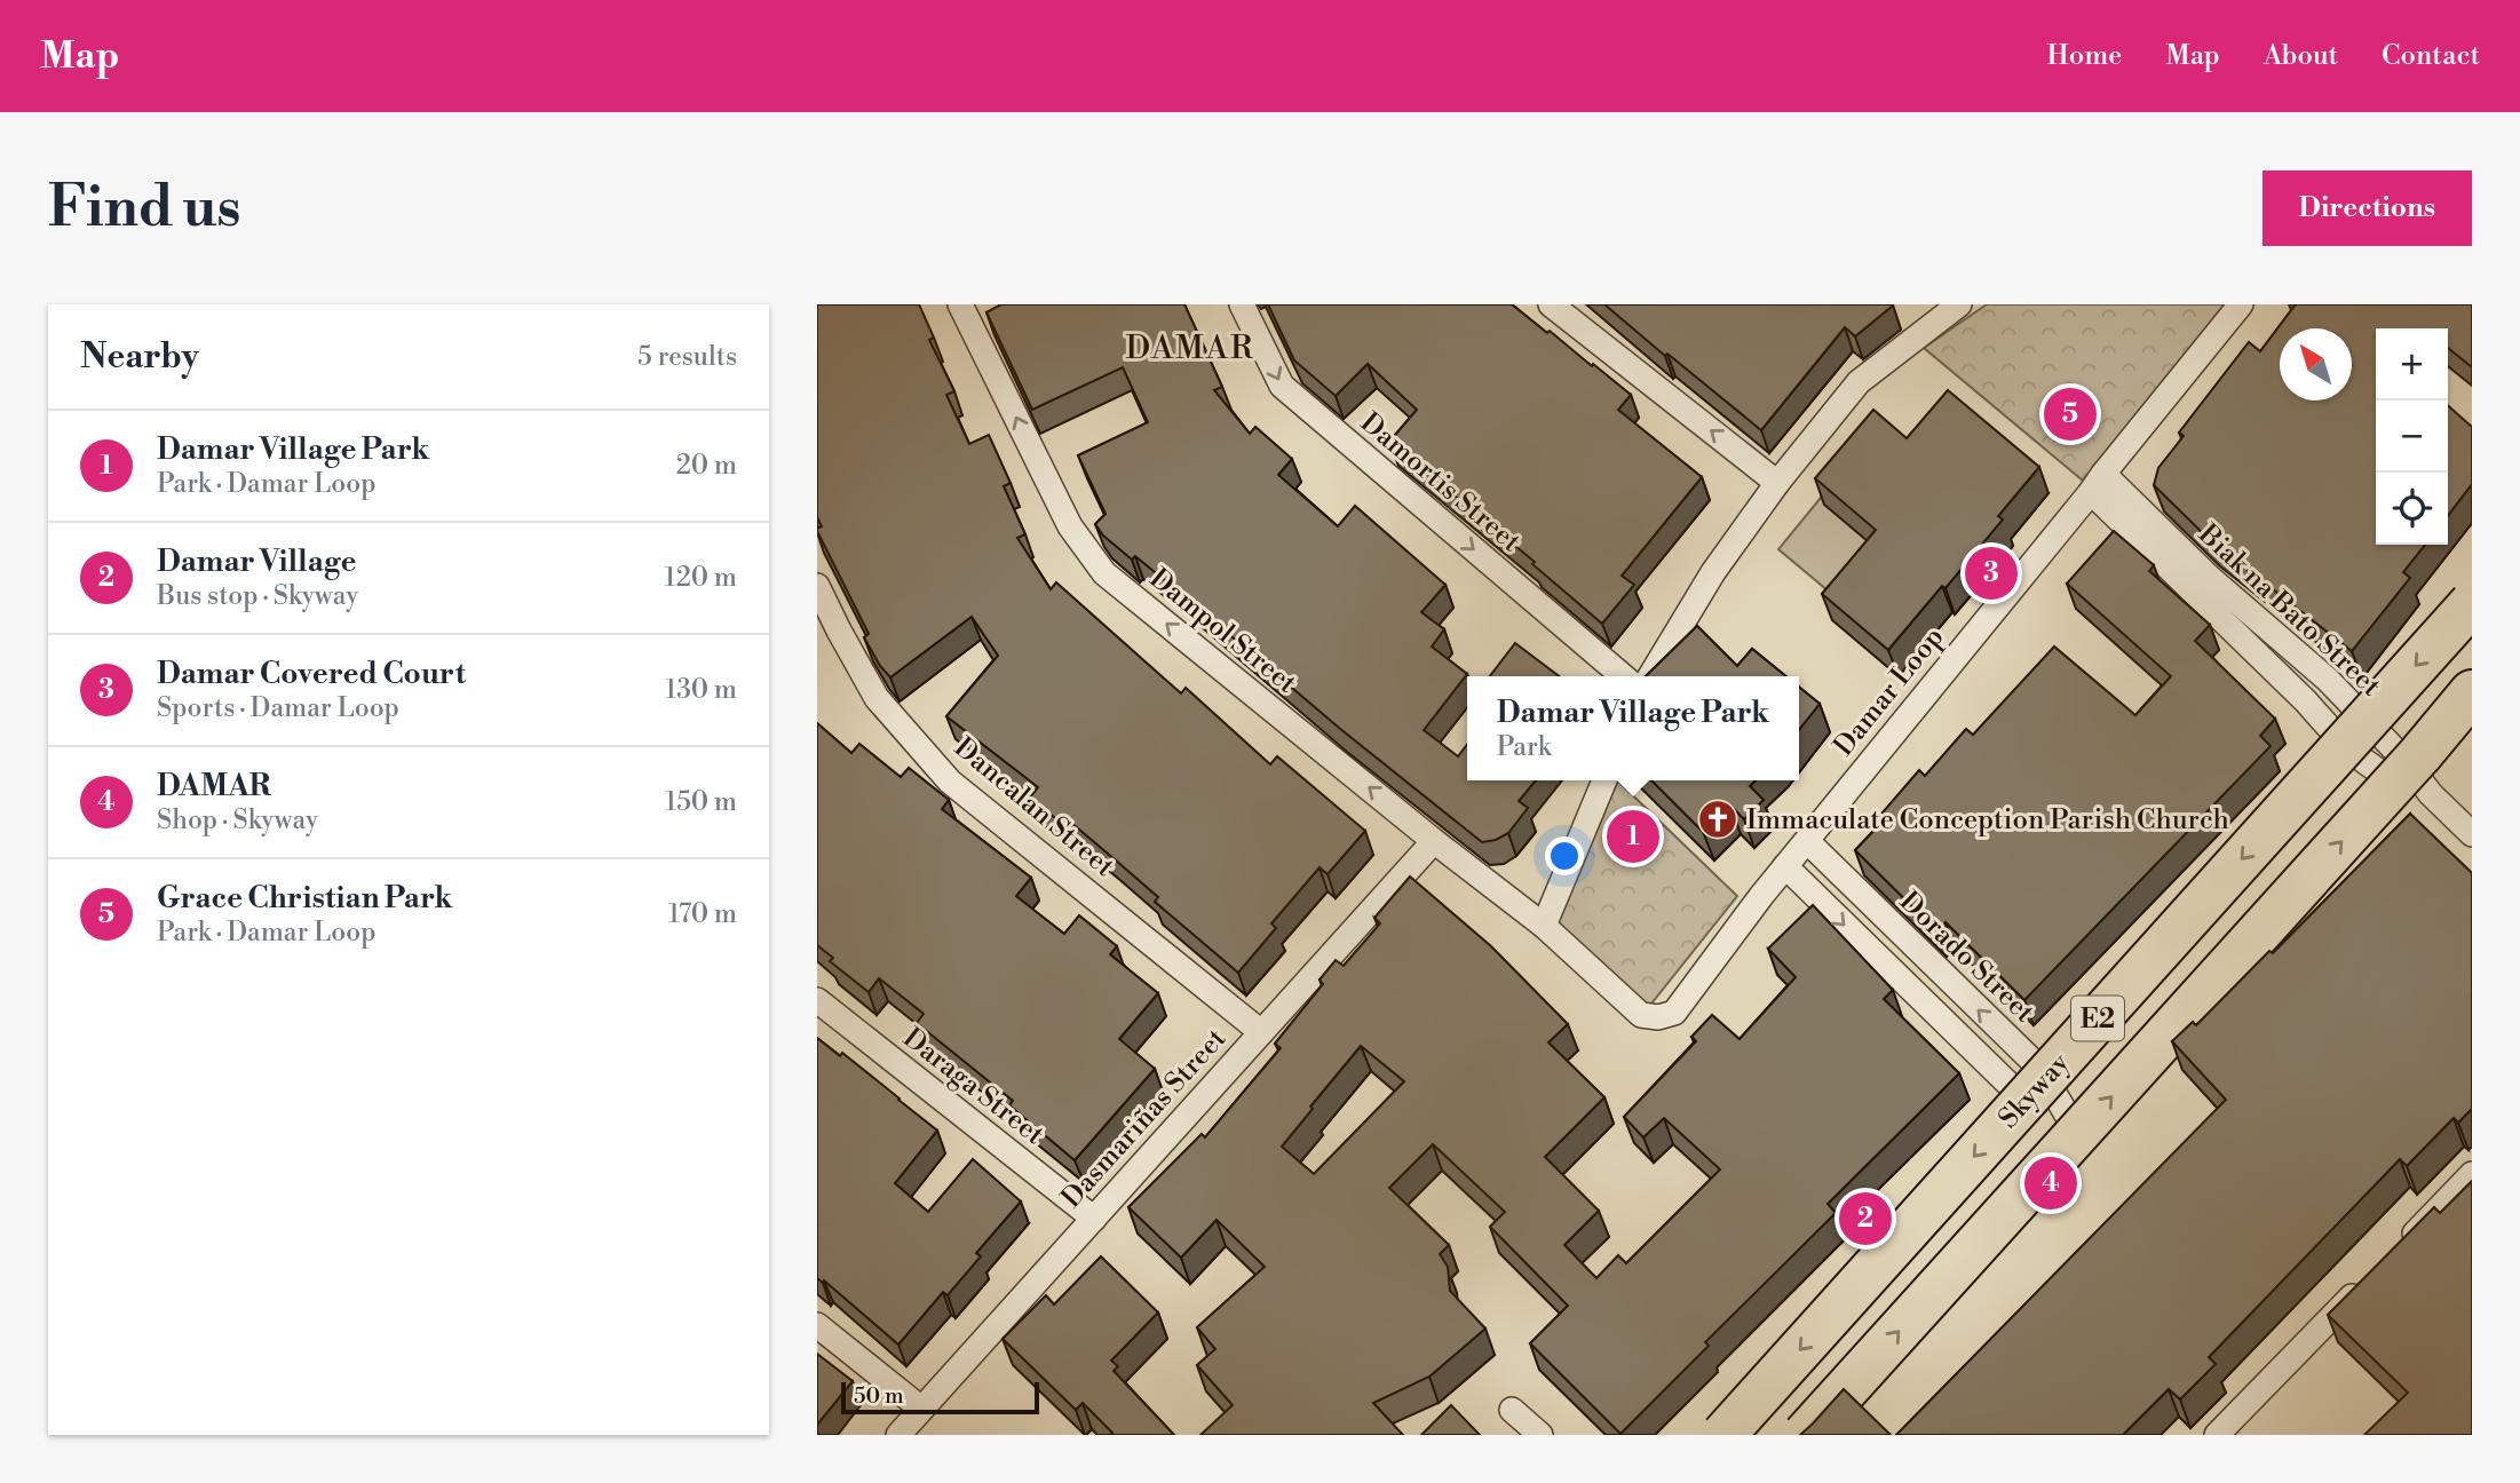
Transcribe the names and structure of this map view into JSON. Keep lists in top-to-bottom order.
{
  "streets": {
    "highway": ["E2", "Skyway"],
    "street": [
      "Damortis Street",
      "Biak na Bato Street",
      "Dampol Street",
      "Damar Loop",
      "Dancalan Street",
      "Dorado Street",
      "Daraga Street",
      "Dasmariñas Street"
    ]
  },
  "crossings": [
    ["Biak na Bato Street", "Damar Loop"],
    ["Dampol Street", "Damar Loop"],
    ["Dampol Street", "Dasmariñas Street"],
    ["Damar Loop", "Dorado Street"],
    ["Dancalan Street", "Dasmariñas Street"],
    ["Daraga Street", "Dasmariñas Street"]
  ],
  "one_way": ["Damortis Street", "Dampol Street"],
  "districts": ["DAMAR"],
  "places": {
    "church": ["Immaculate Conception Parish Church"]
  },
  "scale_bar": "50 m",
  "north": "top left",
  "page": {
    "header": "Map",
    "nav": [
      "Home",
      "Map",
      "About",
      "Contact"
    ],
    "buttons": "Directions",
    "title": "Find us",
    "heading": ["Nearby", "5 results"],
    "map_buttons": ["+", "−"],
    "pins": [
      "5",
      "3",
      "1",
      "4",
      "2"
    ],
    "list": [
      {
        "mark": "1",
        "name": "Damar Village Park",
        "note": "Park · Damar Loop",
        "value": "20 m"
      },
      {
        "mark": "2",
        "name": "Damar Village",
        "note": "Bus stop · Skyway",
        "value": "120 m"
      },
      {
        "mark": "3",
        "name": "Damar Covered Court",
        "note": "Sports · Damar Loop",
        "value": "130 m"
      },
      {
        "mark": "4",
        "name": "DAMAR",
        "note": "Shop · Skyway",
        "value": "150 m"
      },
      {
        "mark": "5",
        "name": "Grace Christian Park",
        "note": "Park · Damar Loop",
        "value": "170 m"
      }
    ],
    "popup": ["Damar Village Park", "Park"],
    "scale": "50 m"
  }
}
